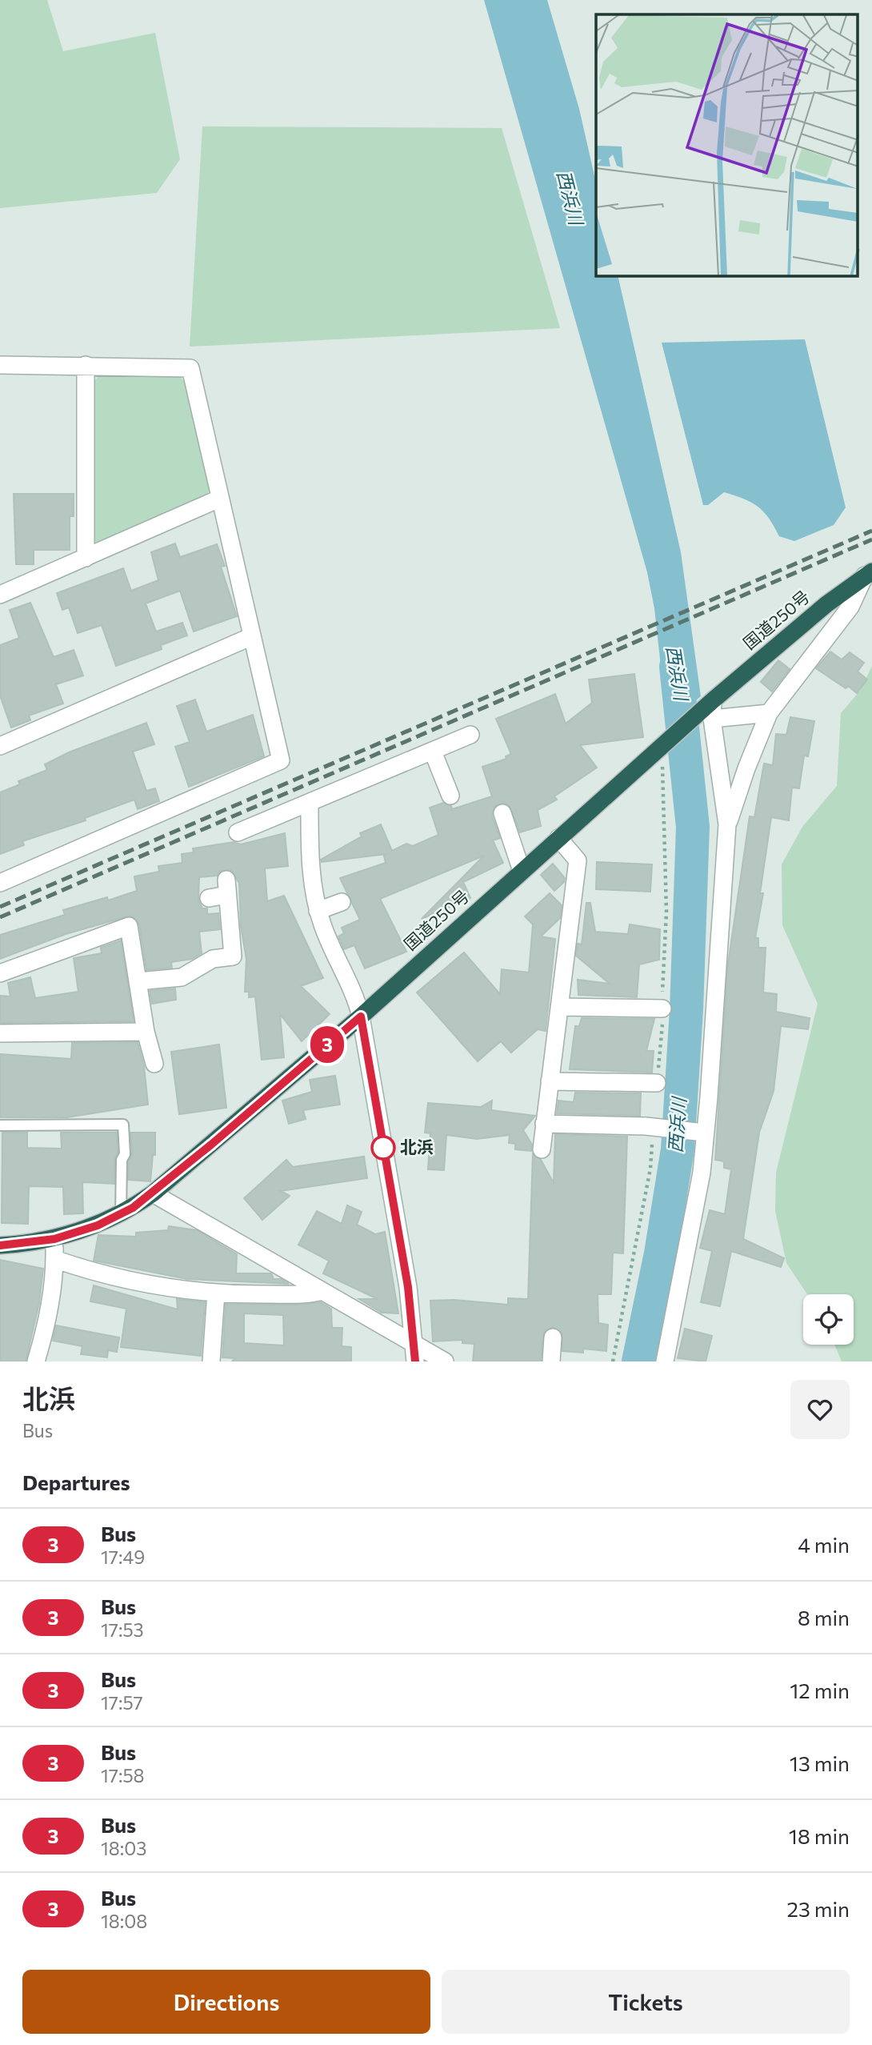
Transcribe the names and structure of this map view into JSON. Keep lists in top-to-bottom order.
{
  "streets": {
    "highway": ["国道250号"]
  },
  "water": ["西浜川"],
  "places": ["北浜"],
  "lines": ["bus line 3"],
  "page": {
    "on_map": "3",
    "heading": [
      ["北浜", "Bus"],
      "Departures"
    ],
    "list": [
      {
        "mark": "3",
        "name": "Bus",
        "note": "17:49",
        "value": "4 min"
      },
      {
        "mark": "3",
        "name": "Bus",
        "note": "17:53",
        "value": "8 min"
      },
      {
        "mark": "3",
        "name": "Bus",
        "note": "17:57",
        "value": "12 min"
      },
      {
        "mark": "3",
        "name": "Bus",
        "note": "17:58",
        "value": "13 min"
      },
      {
        "mark": "3",
        "name": "Bus",
        "note": "18:03",
        "value": "18 min"
      },
      {
        "mark": "3",
        "name": "Bus",
        "note": "18:08",
        "value": "23 min"
      }
    ],
    "buttons": ["Directions", "Tickets"]
  }
}
